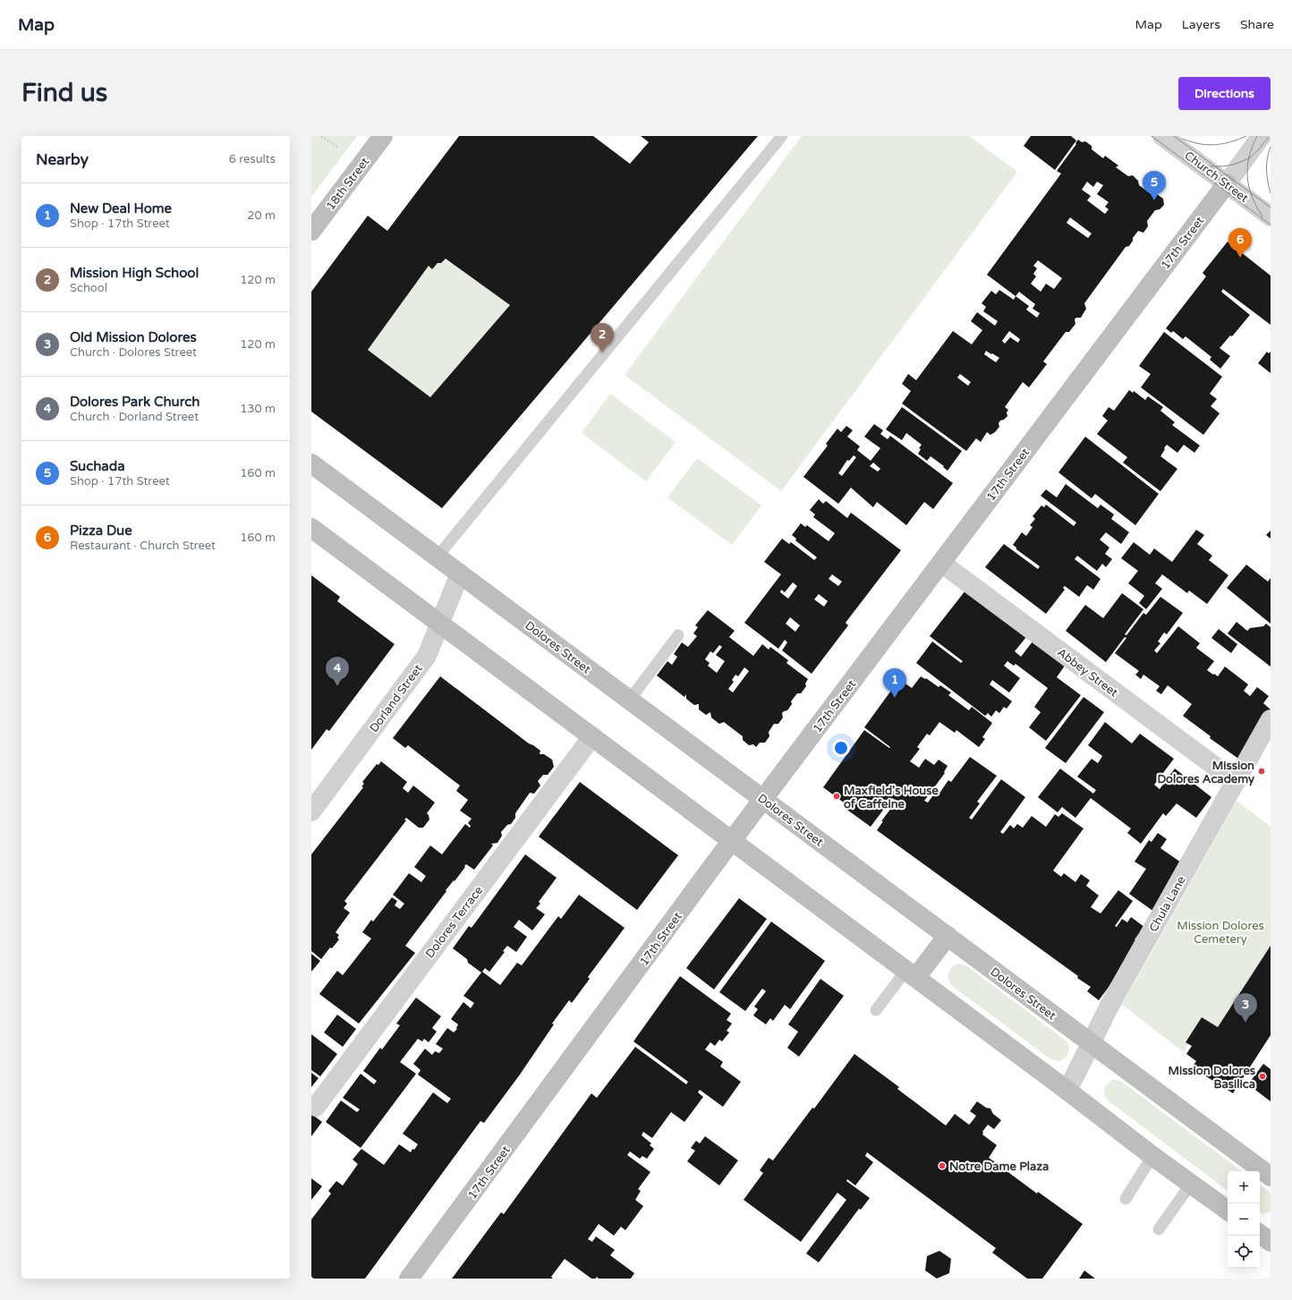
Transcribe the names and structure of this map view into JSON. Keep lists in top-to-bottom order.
{
  "streets": {
    "main road": ["18th Street", "17th Street", "Dolores Street"],
    "street": [
      "Church Street",
      "Abbey Street",
      "Dorland Street",
      "Chula Lane",
      "Dolores Terrace"
    ]
  },
  "crossings": [
    ["Church Street", "17th Street"],
    ["17th Street", "Dolores Street"],
    ["17th Street", "Abbey Street"],
    ["Dolores Street", "Dorland Street"],
    ["Dolores Street", "Chula Lane"],
    ["Abbey Street", "Chula Lane"]
  ],
  "parks": ["Mission Dolores Cemetery"],
  "places": [
    "Mission Dolores Academy",
    "Maxfield's House of Caffeine",
    "Mission Dolores Basilica",
    "Notre Dame Plaza"
  ],
  "page": {
    "header": "Map",
    "nav": ["Map", "Layers", "Share"],
    "buttons": "Directions",
    "title": "Find us",
    "heading": ["Nearby", "6 results"],
    "pins": [
      "5",
      "6",
      "2",
      "4",
      "1",
      "3"
    ],
    "list": [
      {
        "mark": "1",
        "name": "New Deal Home",
        "note": "Shop · 17th Street",
        "value": "20 m"
      },
      {
        "mark": "2",
        "name": "Mission High School",
        "note": "School",
        "value": "120 m"
      },
      {
        "mark": "3",
        "name": "Old Mission Dolores",
        "note": "Church · Dolores Street",
        "value": "120 m"
      },
      {
        "mark": "4",
        "name": "Dolores Park Church",
        "note": "Church · Dorland Street",
        "value": "130 m"
      },
      {
        "mark": "5",
        "name": "Suchada",
        "note": "Shop · 17th Street",
        "value": "160 m"
      },
      {
        "mark": "6",
        "name": "Pizza Due",
        "note": "Restaurant · Church Street",
        "value": "160 m"
      }
    ],
    "map_buttons": ["+", "−"]
  }
}
